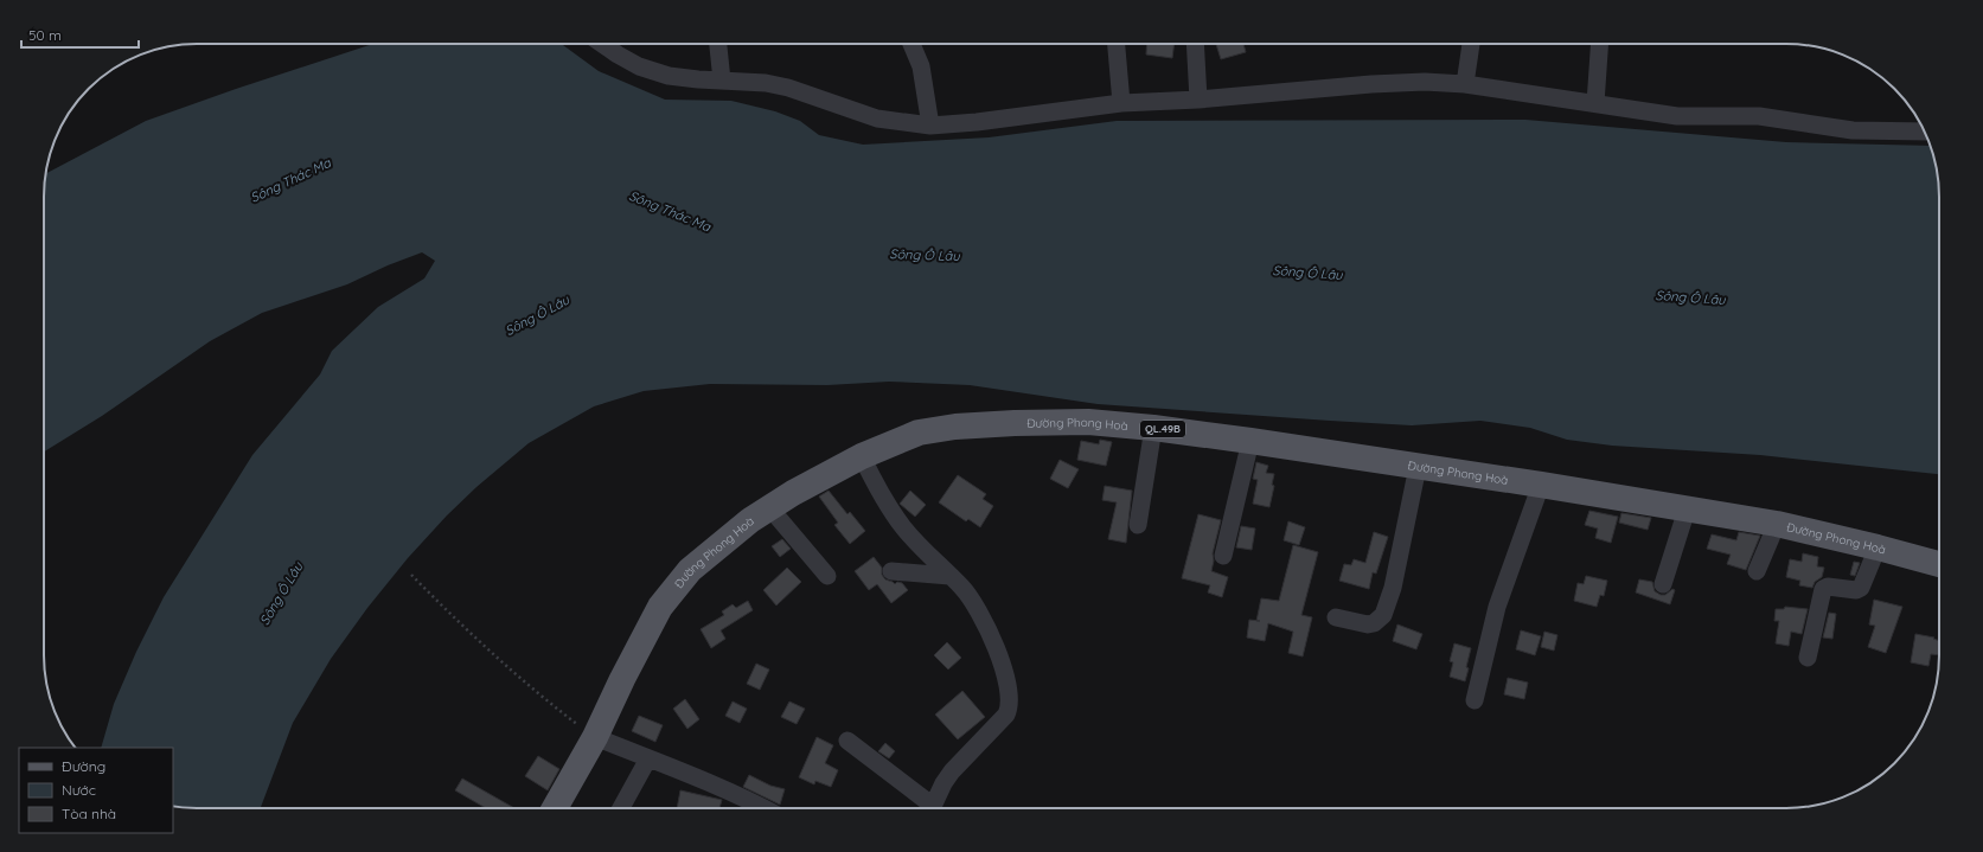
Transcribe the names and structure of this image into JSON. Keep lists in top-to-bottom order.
{
  "streets": {
    "main road": ["Đường Phong Hoà", "QL.49B"]
  },
  "water": ["Sông Thác Ma", "Sông Ô Lâu"],
  "legend": ["Đường", "Nước", "Tòa nhà"],
  "scale_bar": "50 m"
}
